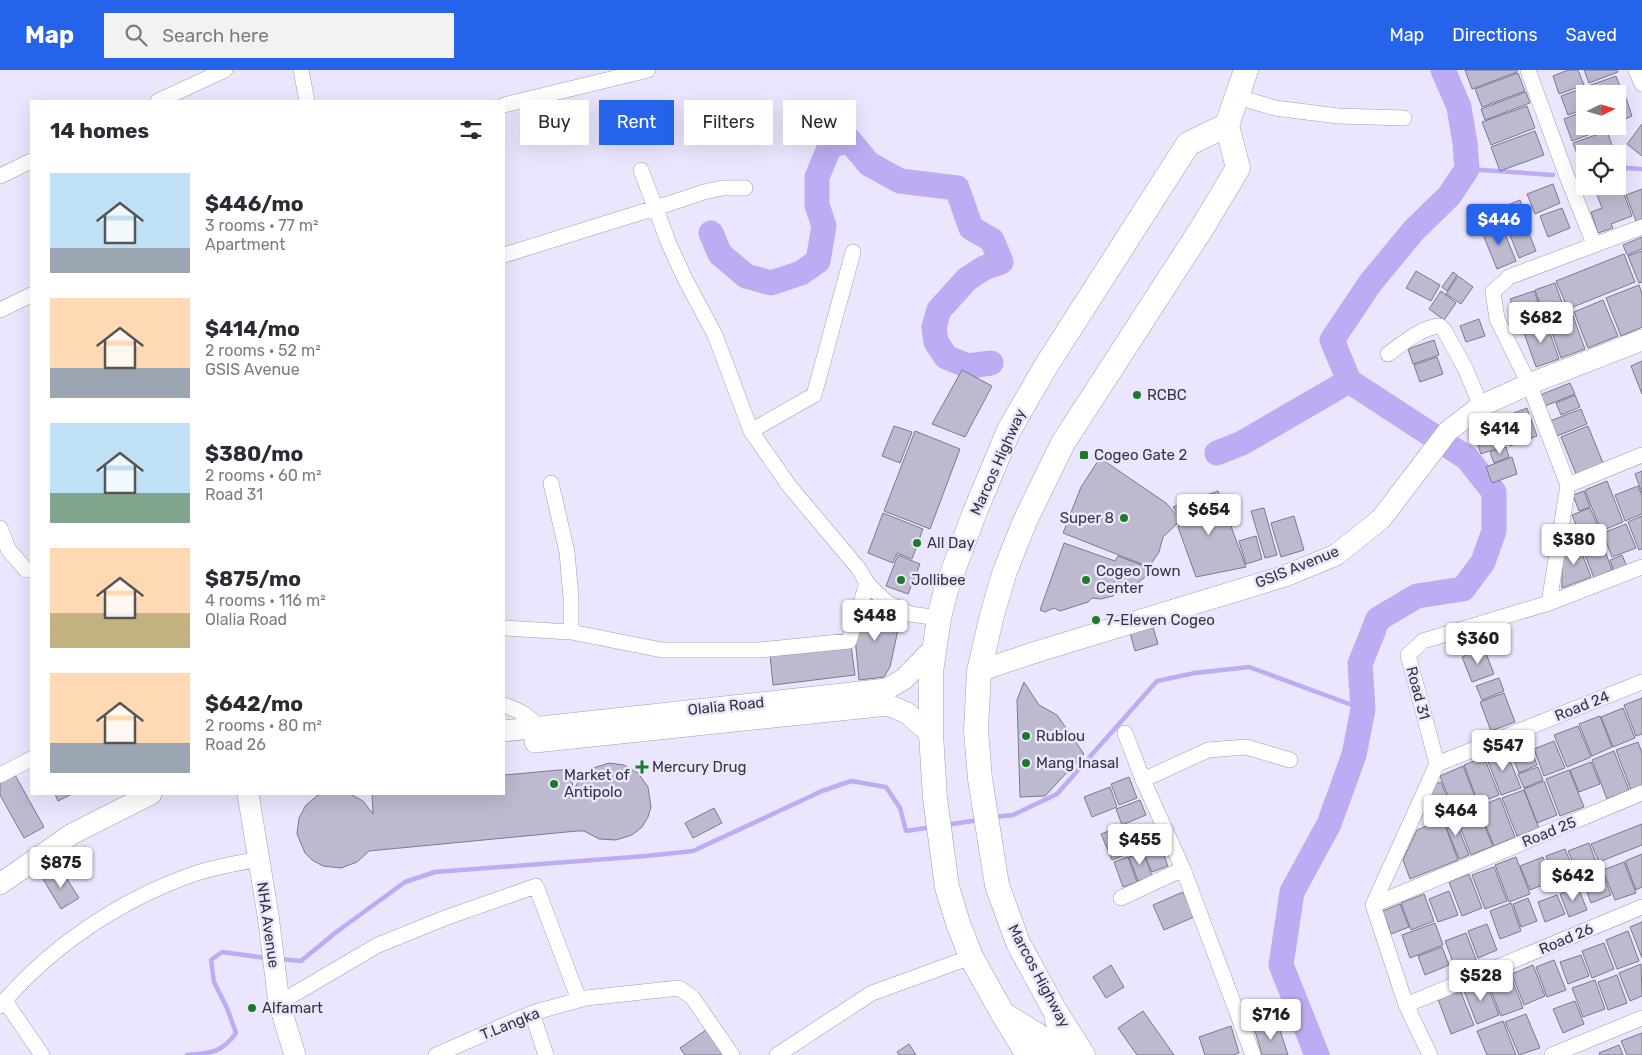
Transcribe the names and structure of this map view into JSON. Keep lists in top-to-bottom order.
{
  "streets": {
    "main road": [
      "Marcos Highway",
      "GSIS Avenue",
      "Olalia Road",
      "NHA Avenue"
    ],
    "street": [
      "Road 31",
      "Road 24",
      "Road 25",
      "Road 26",
      "T.Langka"
    ]
  },
  "crossings": [
    ["Marcos Highway", "GSIS Avenue"],
    ["Marcos Highway", "Olalia Road"],
    ["Road 31", "Road 24"]
  ],
  "places": {
    "other": [
      "RCBC",
      "Super 8",
      "All Day",
      "Jollibee",
      "Cogeo Town Center",
      "7-Eleven Cogeo",
      "Rublou",
      "Mang Inasal",
      "Market of Antipolo",
      "Alfamart"
    ],
    "transit": ["Cogeo Gate 2"],
    "health": ["Mercury Drug"]
  },
  "north": "right",
  "page": {
    "header": "Map",
    "search": "Search here",
    "nav": ["Map", "Directions", "Saved"],
    "chip": [
      "Buy",
      "Rent",
      "Filters",
      "New"
    ],
    "heading": "14 homes",
    "list": [
      {
        "name": "$446/mo",
        "note": "3 rooms · 77 m² · Apartment"
      },
      {
        "name": "$414/mo",
        "note": "2 rooms · 52 m² · GSIS Avenue"
      },
      {
        "name": "$380/mo",
        "note": "2 rooms · 60 m² · Road 31"
      },
      {
        "name": "$875/mo",
        "note": "4 rooms · 116 m² · Olalia Road"
      },
      {
        "name": "$642/mo",
        "note": "2 rooms · 80 m² · Road 26"
      }
    ],
    "price": [
      "$446",
      "$682",
      "$414",
      "$654",
      "$380",
      "$448",
      "$360",
      "$547",
      "$464",
      "$455",
      "$875",
      "$642",
      "$528",
      "$716"
    ]
  }
}
